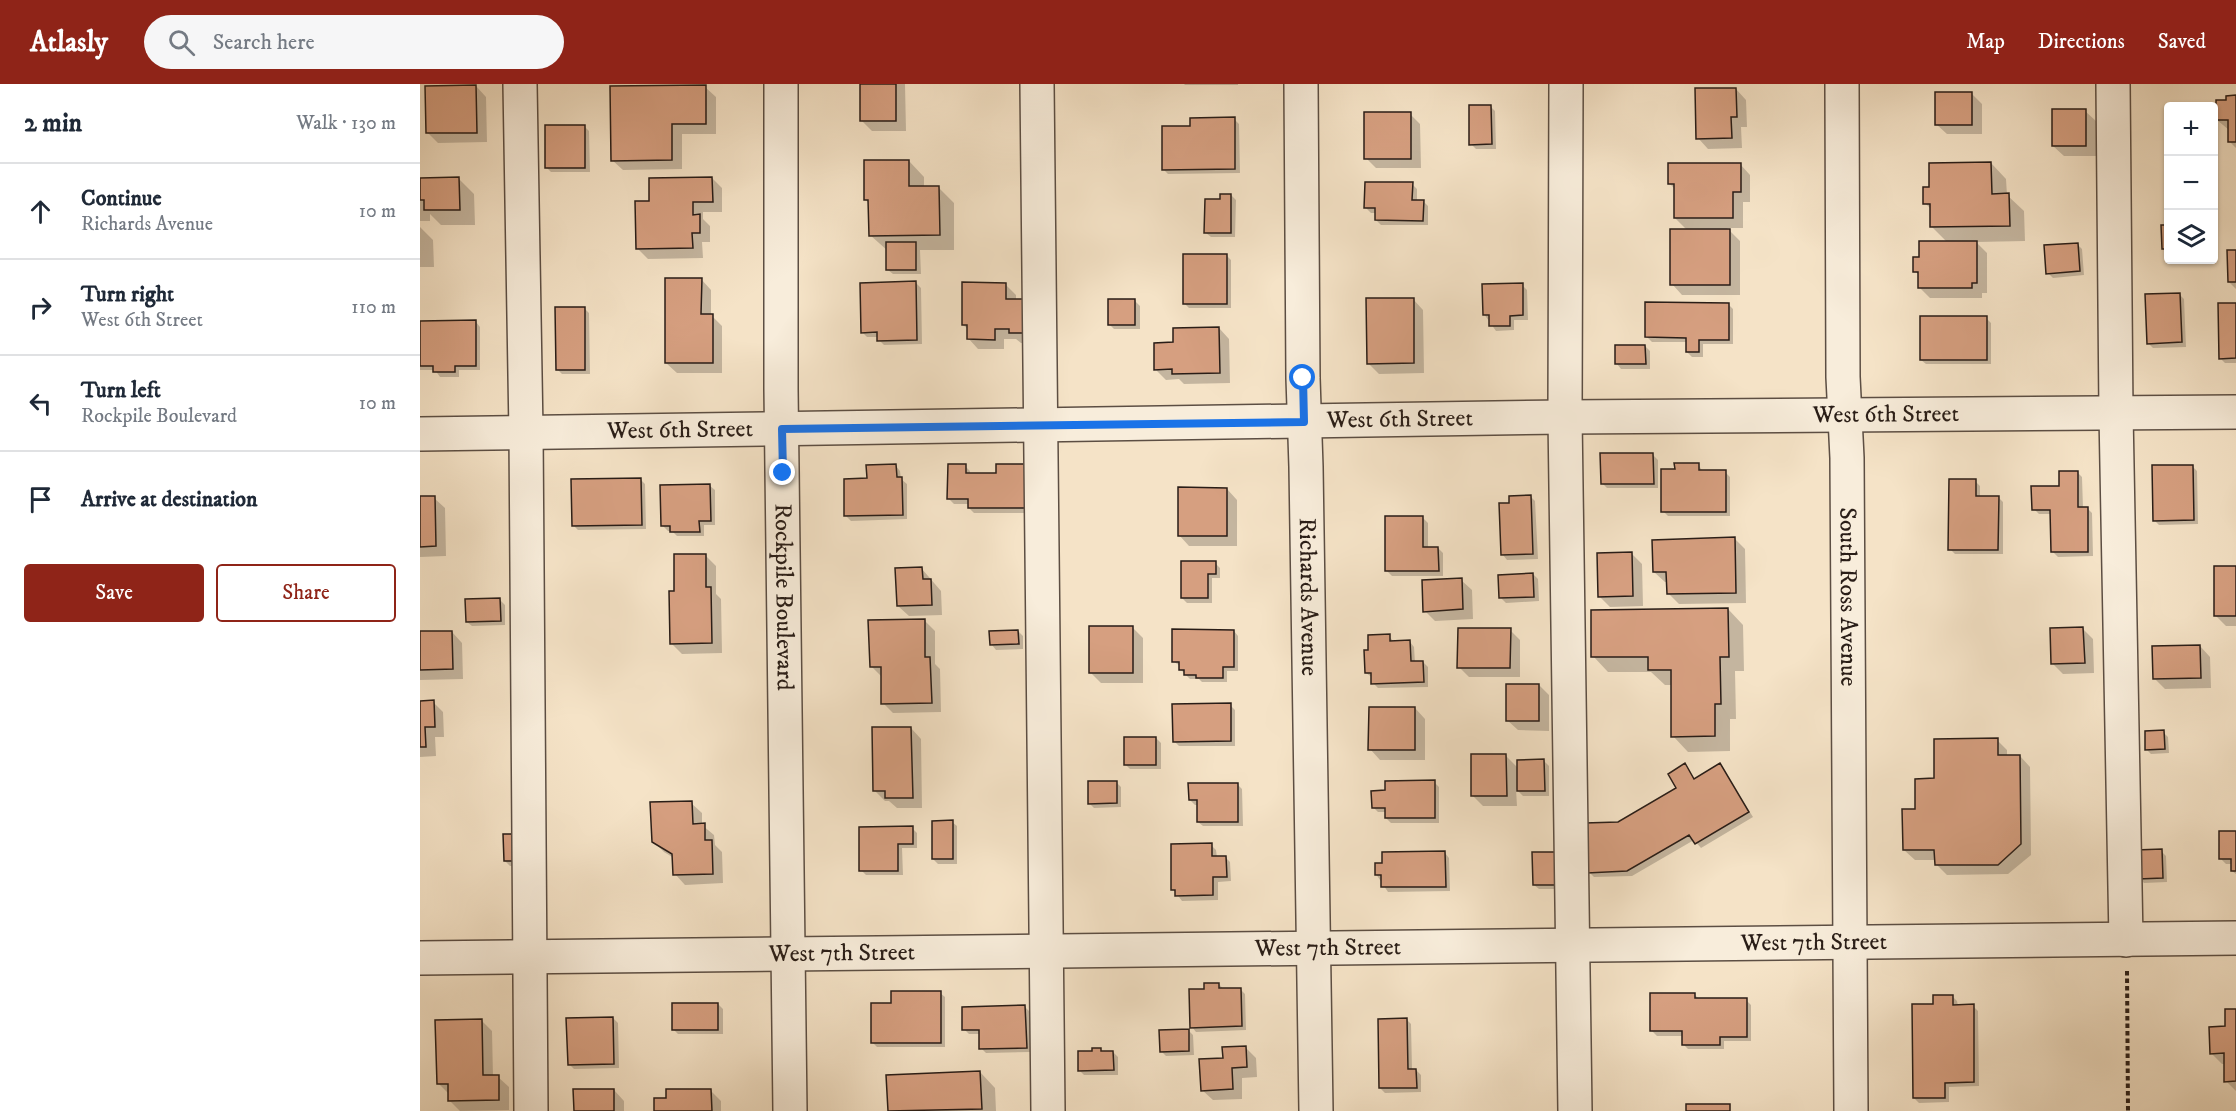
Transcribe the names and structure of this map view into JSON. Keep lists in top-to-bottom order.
{
  "streets": {
    "street": [
      "West 6th Street",
      "Rockpile Boulevard",
      "Richards Avenue",
      "South Ross Avenue",
      "West 7th Street"
    ]
  },
  "crossings": [
    ["West 6th Street", "Rockpile Boulevard"],
    ["West 6th Street", "Richards Avenue"],
    ["West 6th Street", "South Ross Avenue"],
    ["Rockpile Boulevard", "West 7th Street"],
    ["Richards Avenue", "West 7th Street"],
    ["South Ross Avenue", "West 7th Street"]
  ],
  "page": {
    "header": "Atlasly",
    "search": "Search here",
    "nav": ["Map", "Directions", "Saved"],
    "heading": ["2 min", "Walk · 130 m"],
    "map_buttons": ["+", "−"],
    "list": [
      ["Continue", "Richards Avenue", "10 m"],
      ["Turn right", "West 6th Street", "110 m"],
      ["Turn left", "Rockpile Boulevard", "10 m"],
      "Arrive at destination"
    ],
    "buttons": ["Save", "Share"]
  }
}
